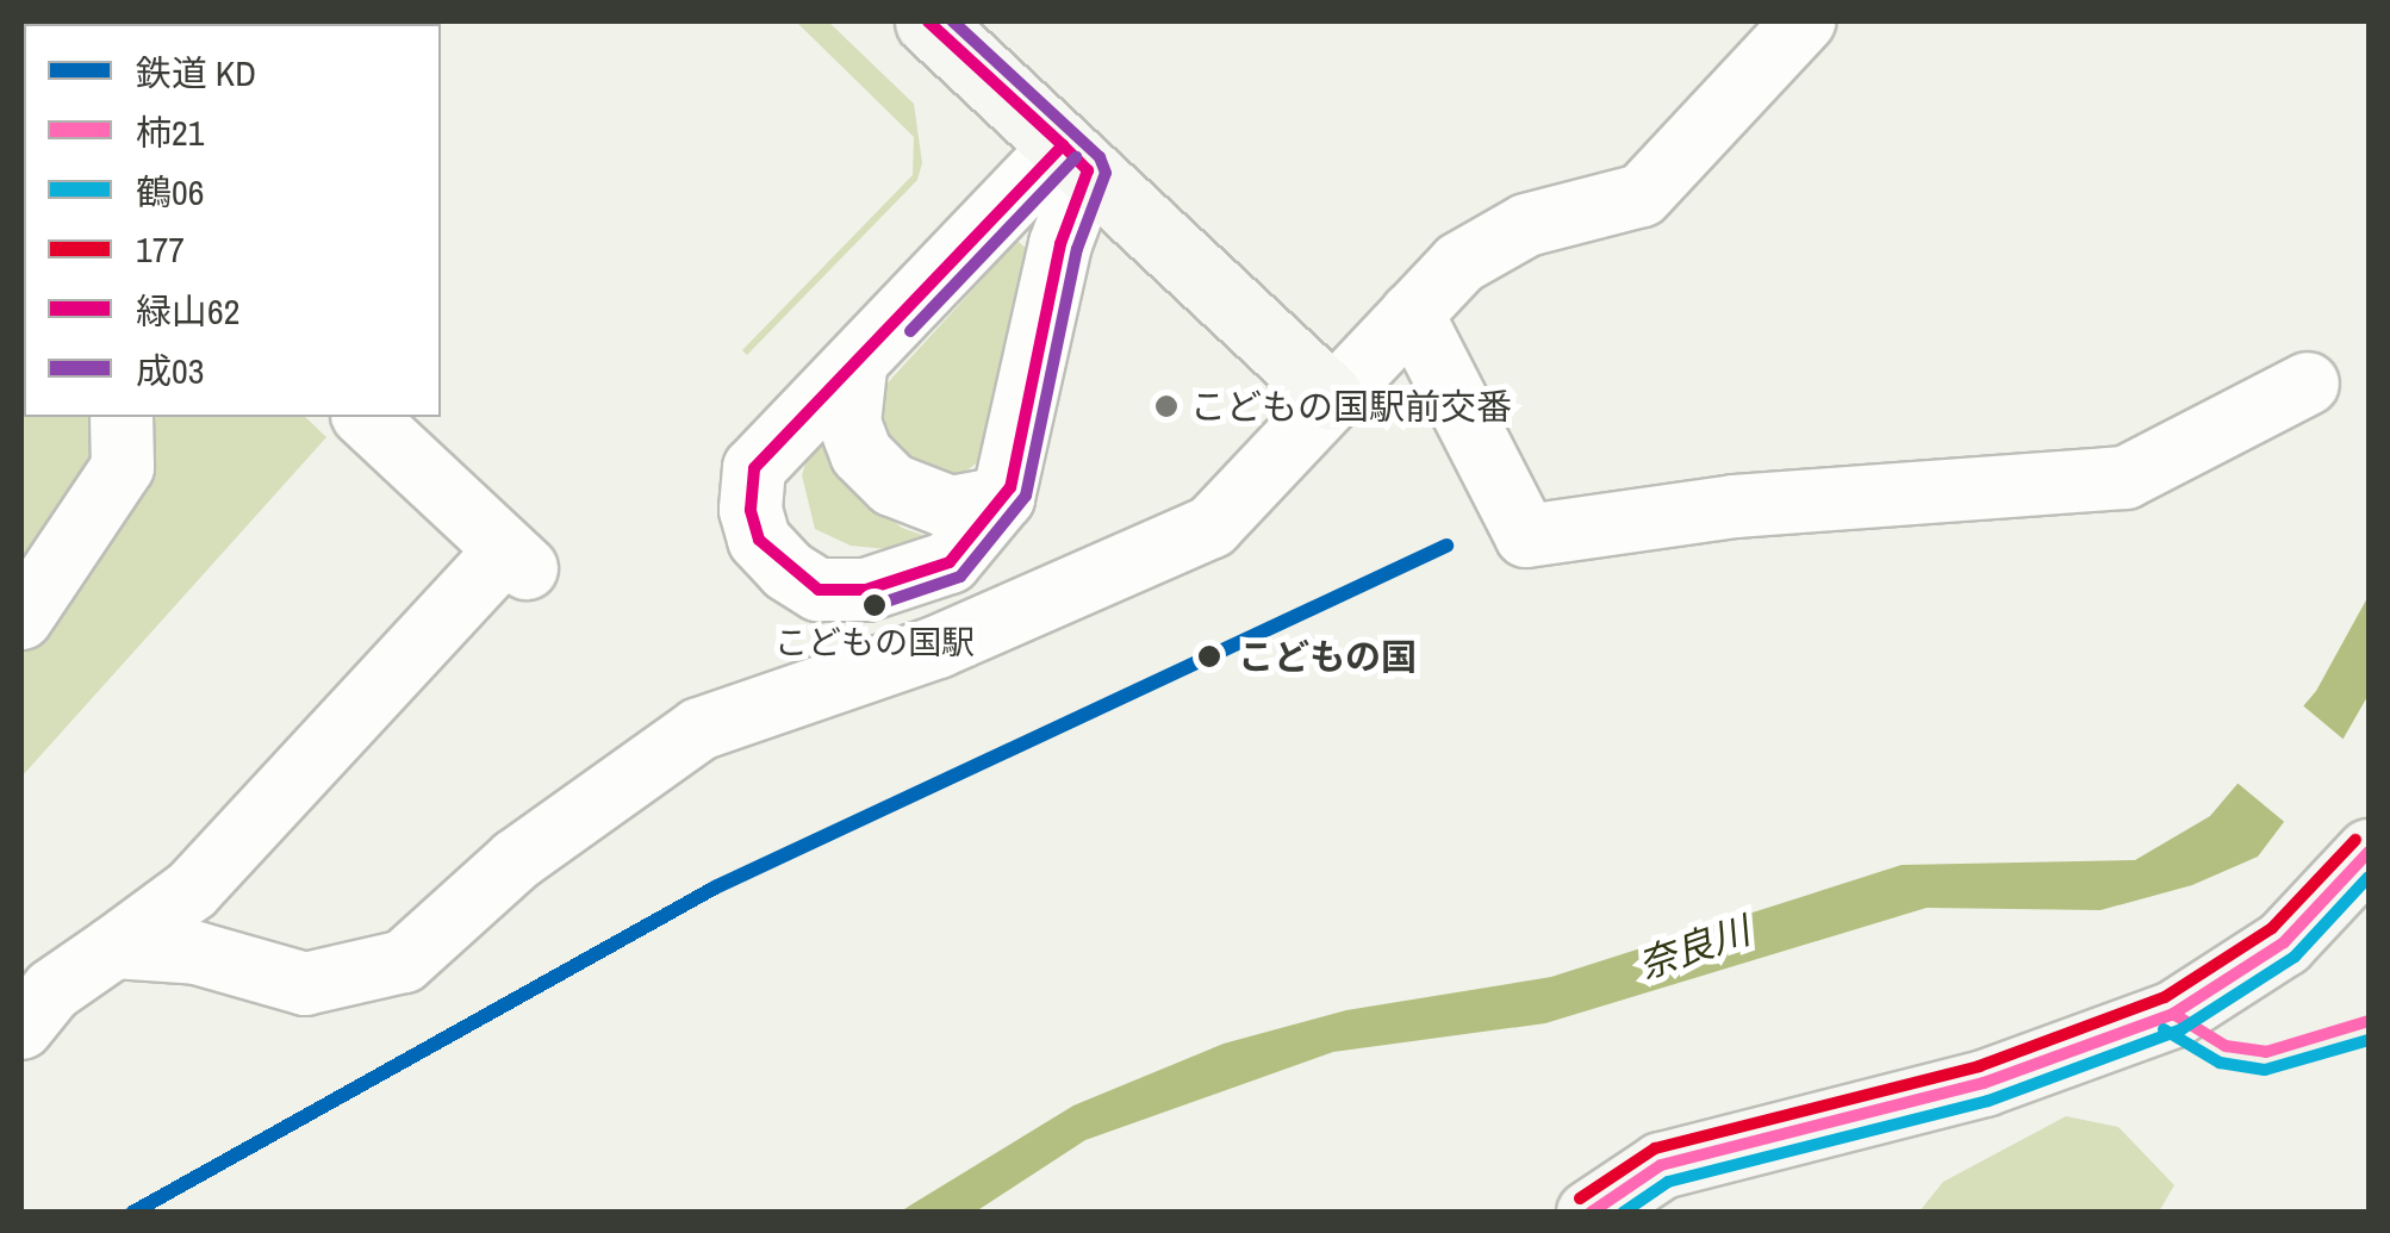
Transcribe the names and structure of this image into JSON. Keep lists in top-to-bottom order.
{
  "water": ["奈良川"],
  "places": ["こどもの国駅前交番", "こどもの国駅", "こどもの国"],
  "lines": [
    "transit line 緑山62",
    "transit line 成03",
    "rail line KD",
    "transit line 177",
    "transit line 柿21",
    "transit line 鶴06"
  ],
  "legend": [
    "鉄道 KD",
    "柿21",
    "鶴06",
    "177",
    "緑山62",
    "成03"
  ]
}
